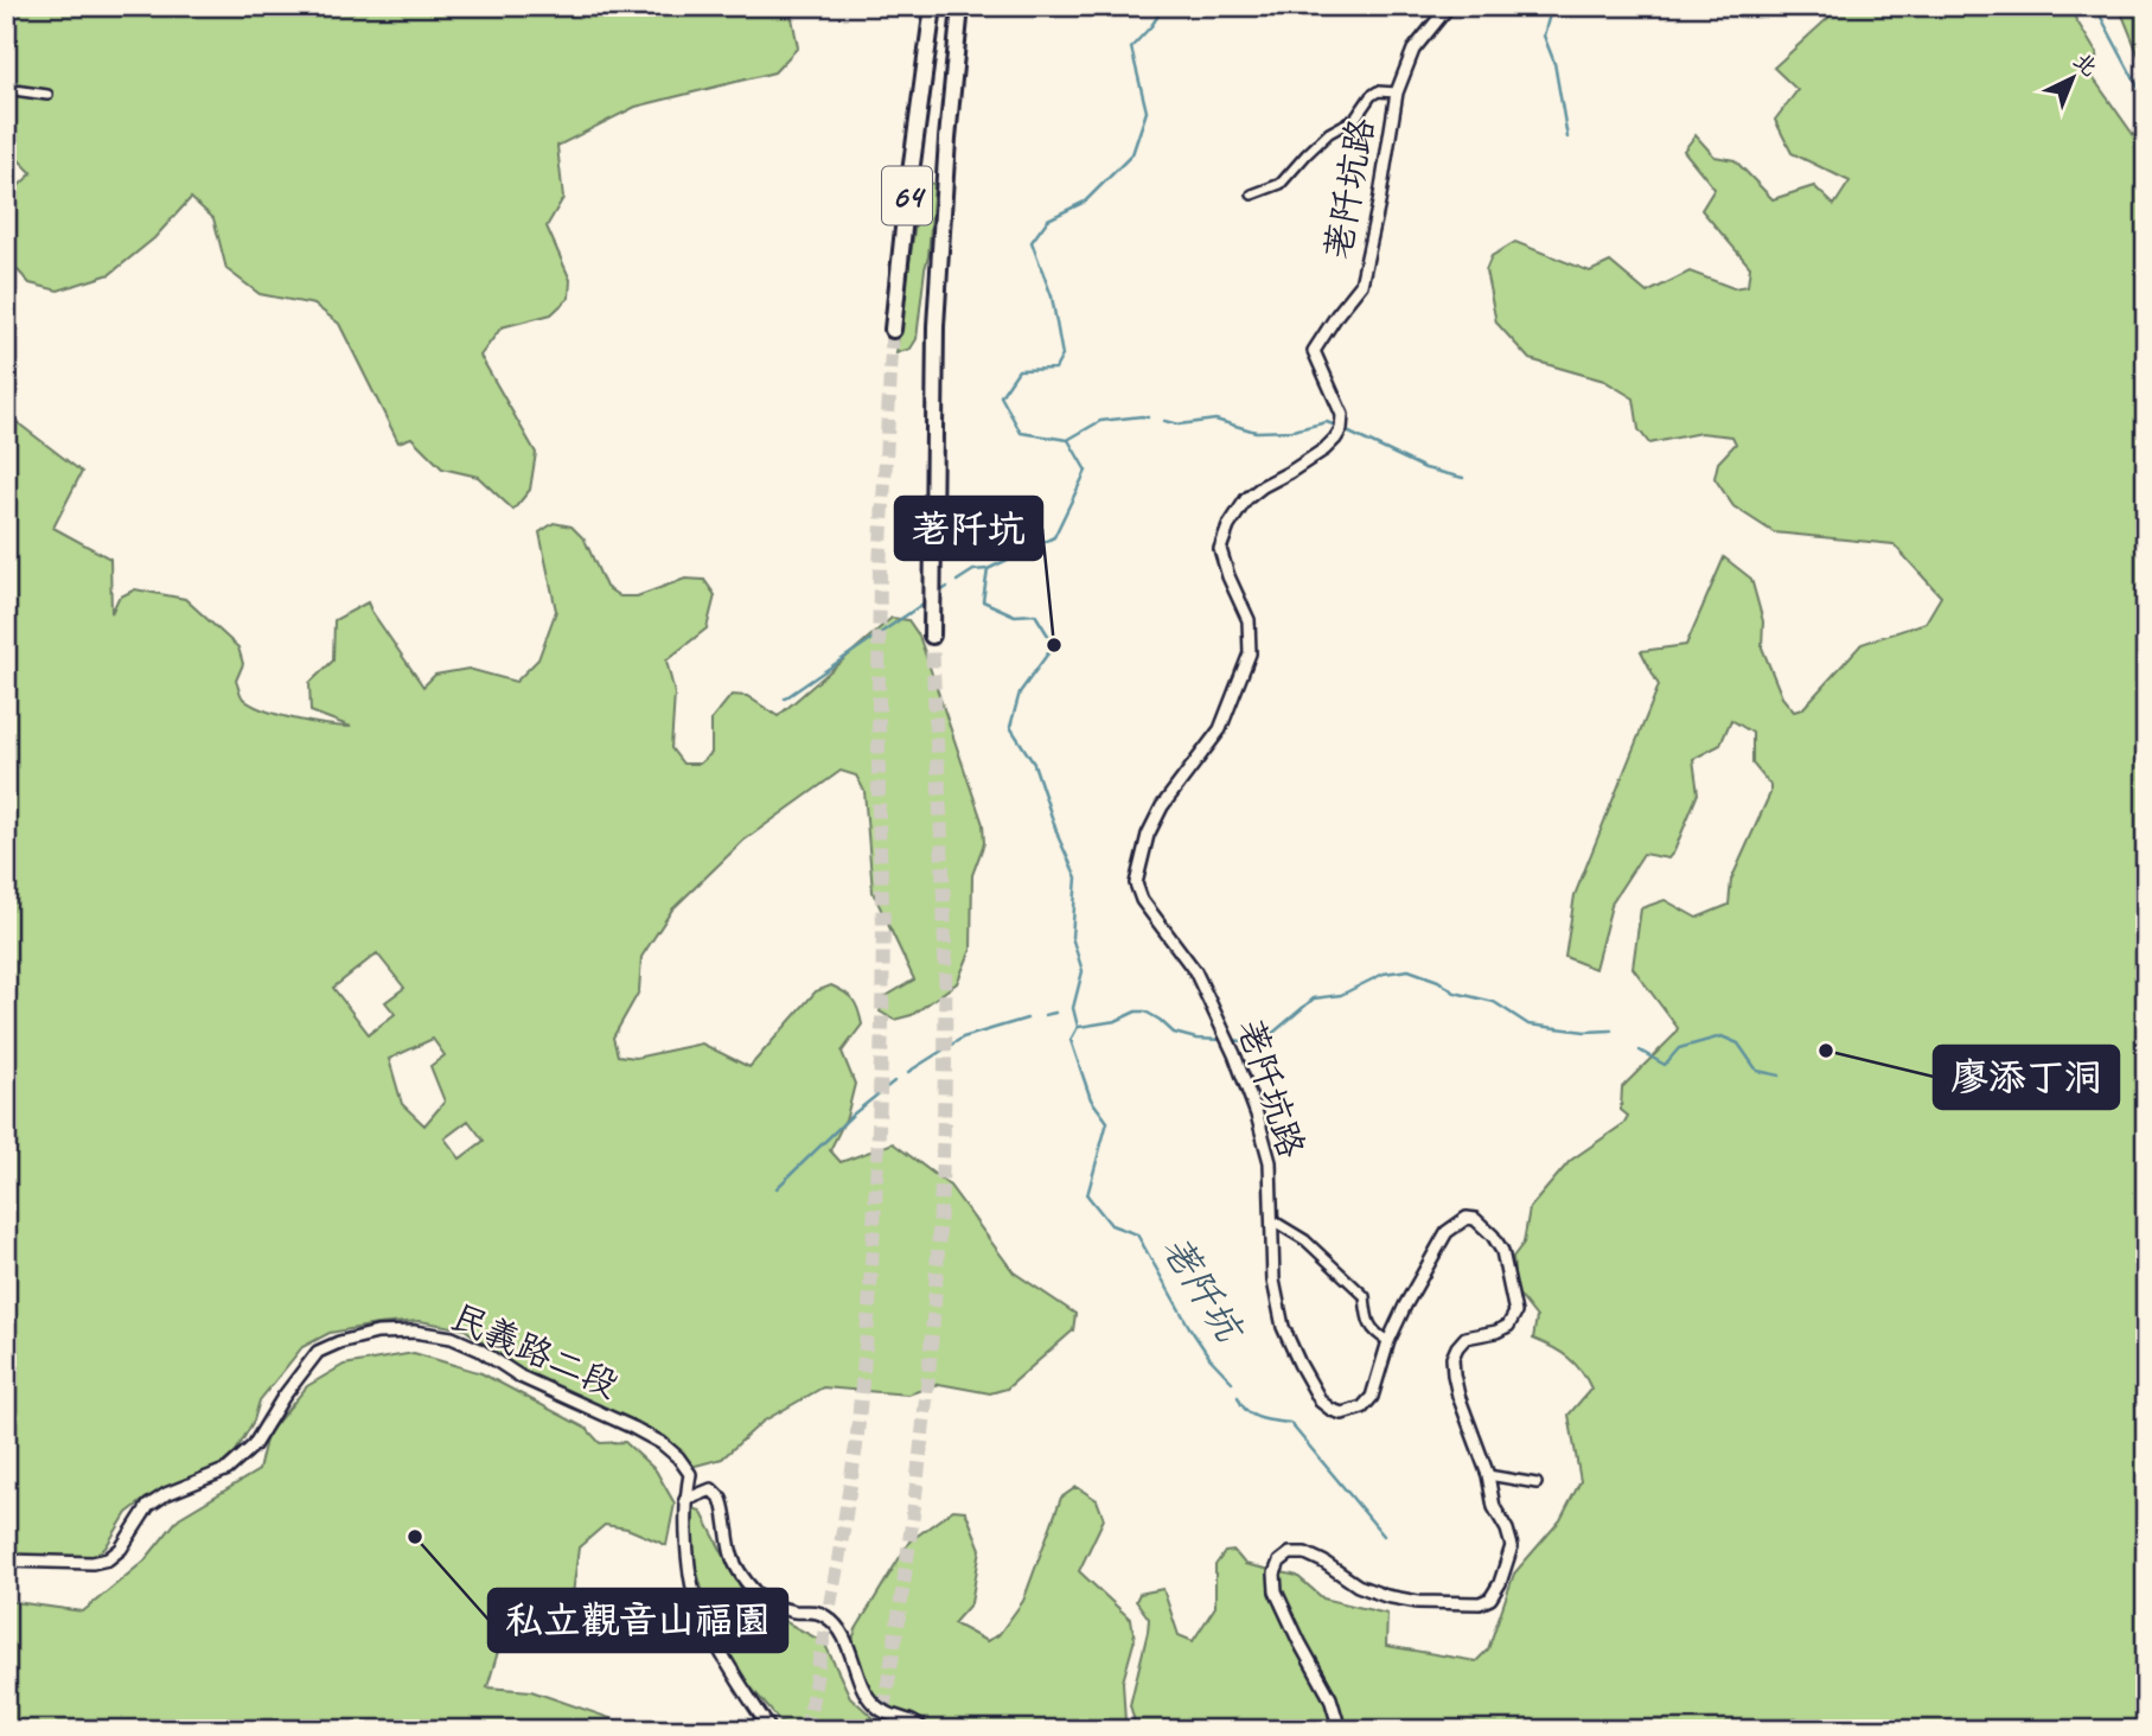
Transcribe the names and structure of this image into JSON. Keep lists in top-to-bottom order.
{
  "streets": {
    "highway": ["64"],
    "street": ["荖阡坑路", "民義路二段"]
  },
  "water": ["荖阡坑"],
  "places": ["荖阡坑", "廖添丁洞", "私立觀音山福園"],
  "north": "top right"
}
